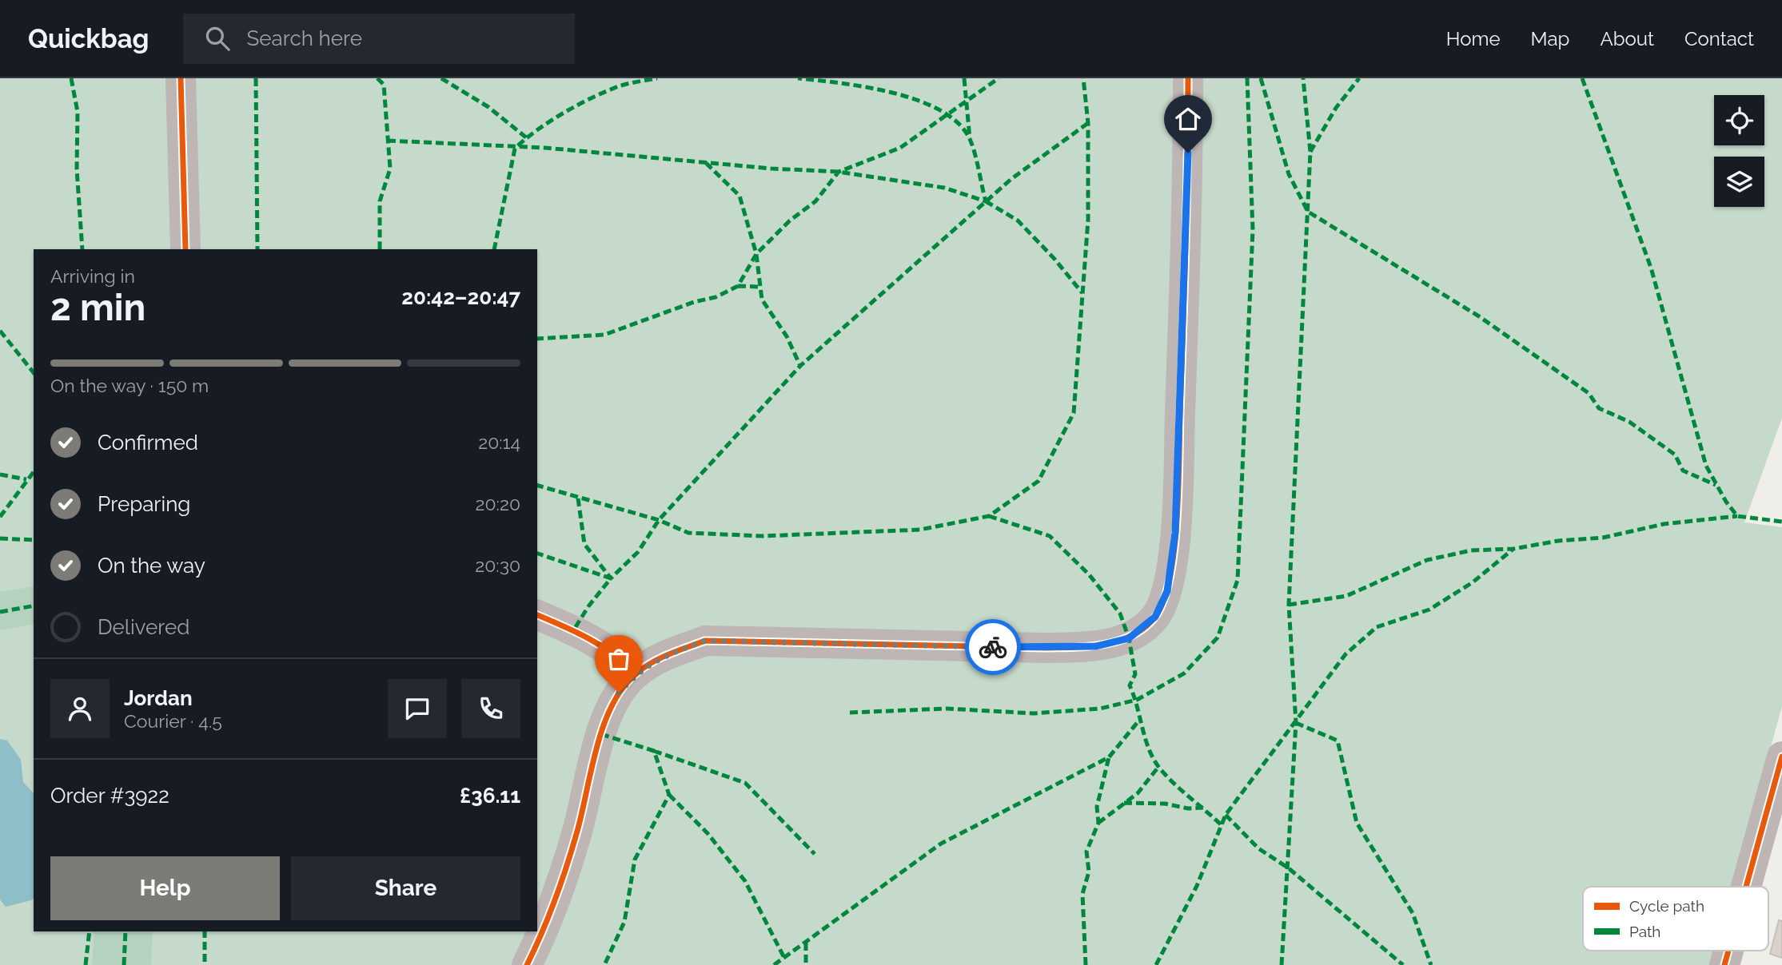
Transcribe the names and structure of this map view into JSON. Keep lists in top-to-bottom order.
{
  "legend": ["Cycle path", "Path"],
  "page": {
    "header": "Quickbag",
    "search": "Search here",
    "nav": [
      "Home",
      "Map",
      "About",
      "Contact"
    ],
    "heading": ["2 min", "Arriving in", "20:42–20:47"],
    "panel": [
      "Jordan",
      "Courier · 4.5",
      "Order #3922",
      "£36.11"
    ],
    "bar": "On the way · 150 m",
    "list": [
      ["Confirmed", "20:14"],
      ["Preparing", "20:20"],
      ["On the way", "20:30"],
      "Delivered"
    ],
    "buttons": ["Help", "Share"]
  }
}
